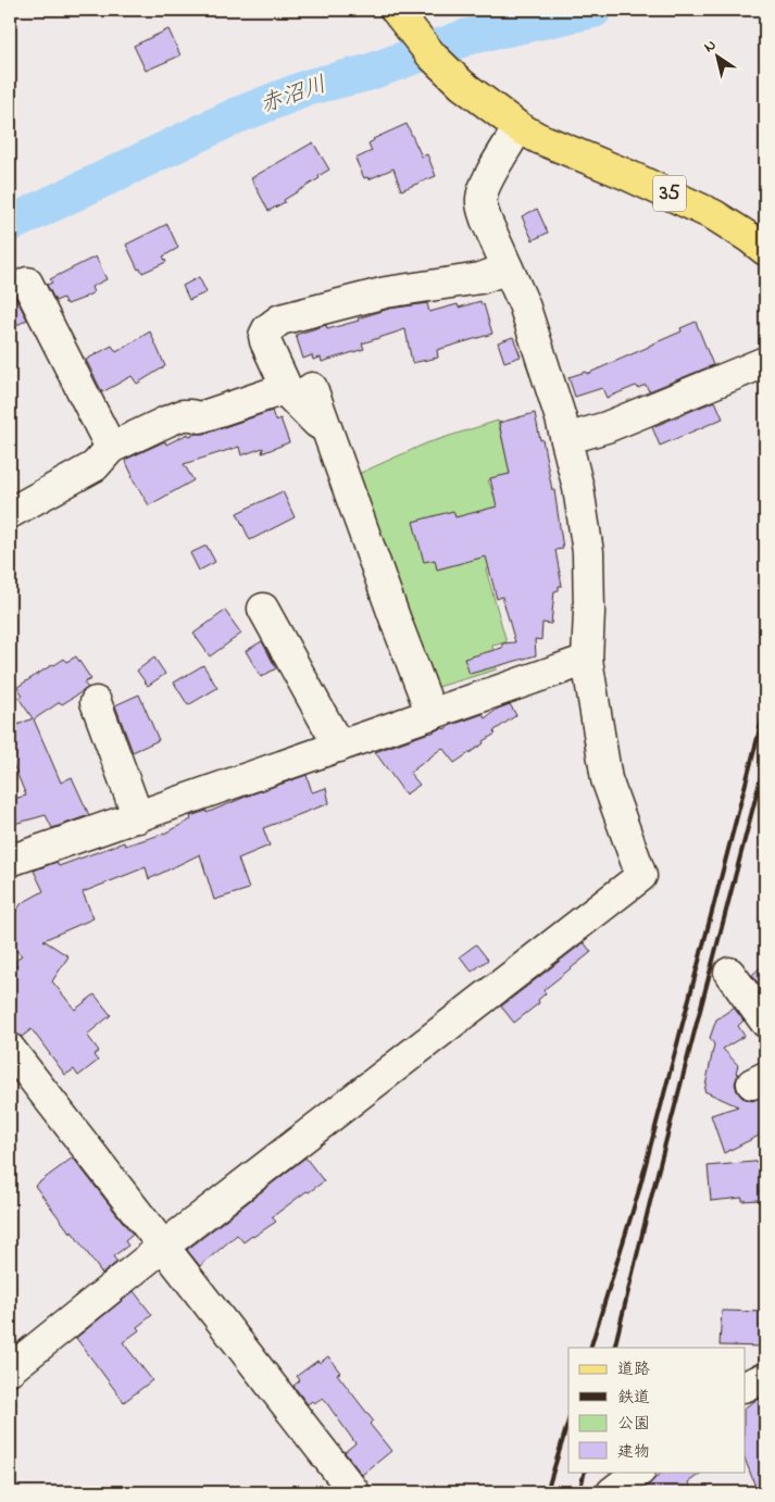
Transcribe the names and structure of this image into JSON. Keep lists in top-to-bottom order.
{
  "streets": {
    "main road": ["35"]
  },
  "water": ["赤沼川"],
  "legend": [
    "道路",
    "鉄道",
    "公園",
    "建物"
  ],
  "north": "top left"
}
